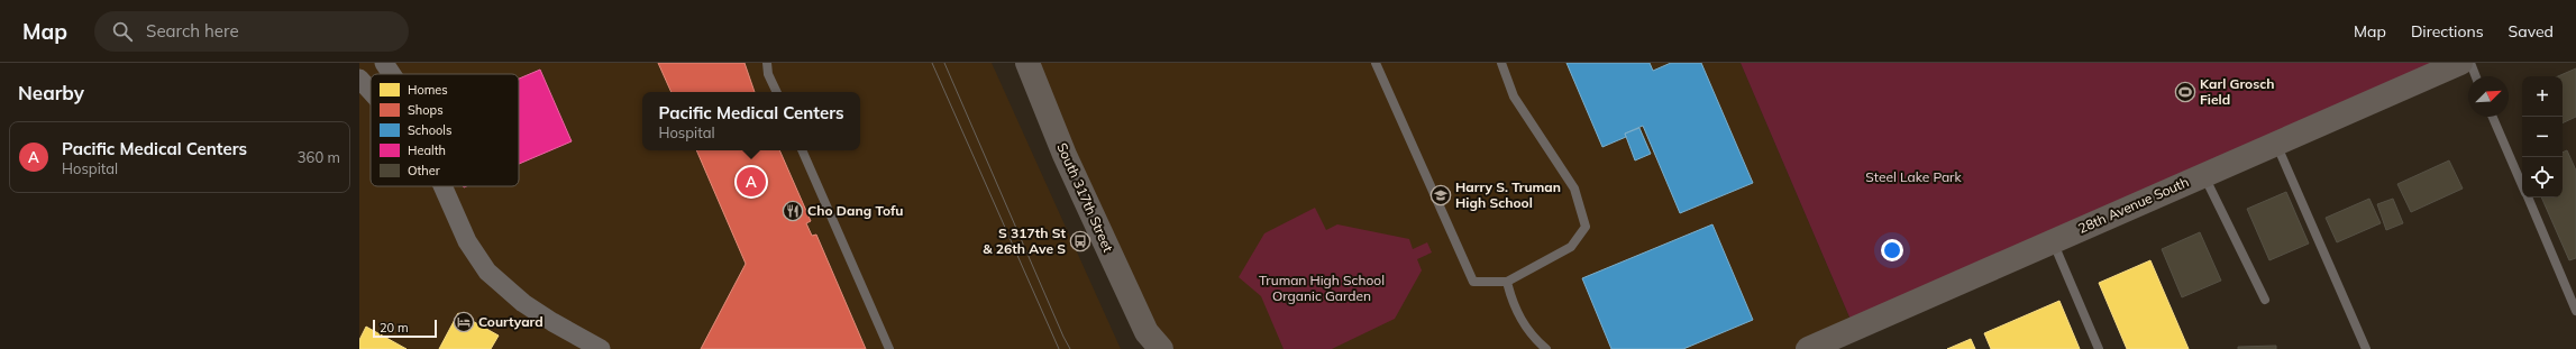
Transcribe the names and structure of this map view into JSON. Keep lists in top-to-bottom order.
{
  "streets": {
    "street": ["South 317th Street", "28th Avenue South"]
  },
  "parks": ["Steel Lake Park", "Truman High School Organic Garden"],
  "places": {
    "sports": ["Karl Grosch Field"],
    "school or university": ["Harry S. Truman High School"],
    "restaurant": ["Cho Dang Tofu"],
    "bus stop": ["S 317th St & 26th Ave S"],
    "hotel": ["Courtyard"]
  },
  "legend": [
    "Homes",
    "Shops",
    "Schools",
    "Health",
    "Other"
  ],
  "scale_bar": "20 m",
  "north": "top right",
  "page": {
    "header": "Map",
    "search": "Search here",
    "nav": ["Map", "Directions", "Saved"],
    "heading": "Nearby",
    "map_buttons": ["+", "−"],
    "popup": ["Pacific Medical Centers", "Hospital"],
    "list": [
      {
        "mark": "A",
        "name": "Pacific Medical Centers",
        "note": "Hospital",
        "value": "360 m"
      }
    ],
    "pins": "A",
    "scale": "20 m"
  }
}
